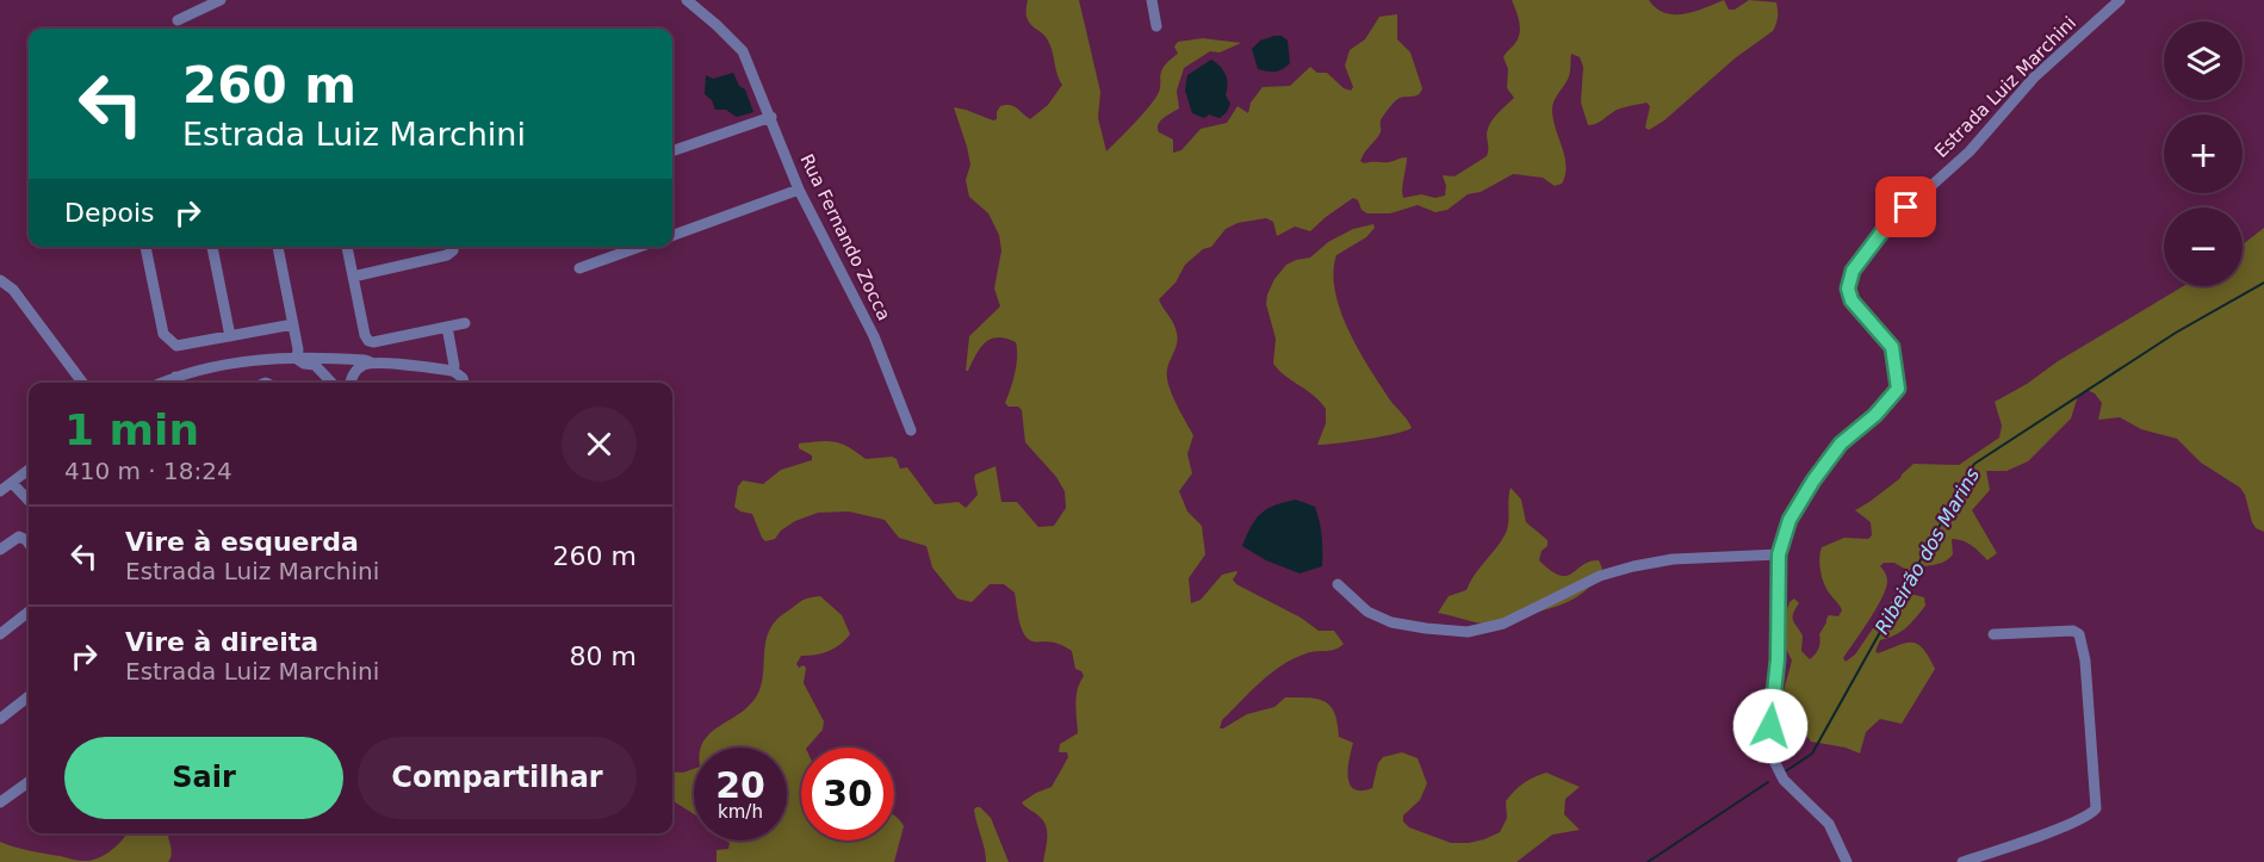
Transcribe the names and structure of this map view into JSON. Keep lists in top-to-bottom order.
{
  "streets": {
    "street": ["Estrada Luiz Marchini", "Rua Fernando Zocca"]
  },
  "water": ["Ribeirão dos Marins"],
  "page": {
    "map_buttons": ["+", "−"],
    "turn": ["260 m", "Estrada Luiz Marchini"],
    "then": "Depois",
    "heading": ["1 min", "410 m · 18:24"],
    "list": [
      {
        "name": "Vire à esquerda",
        "note": "Estrada Luiz Marchini",
        "value": "260 m"
      },
      {
        "name": "Vire à direita",
        "note": "Estrada Luiz Marchini",
        "value": "80 m"
      }
    ],
    "buttons": ["Sair", "Compartilhar"],
    "speed": "20 km/h",
    "limit": "30"
  }
}
